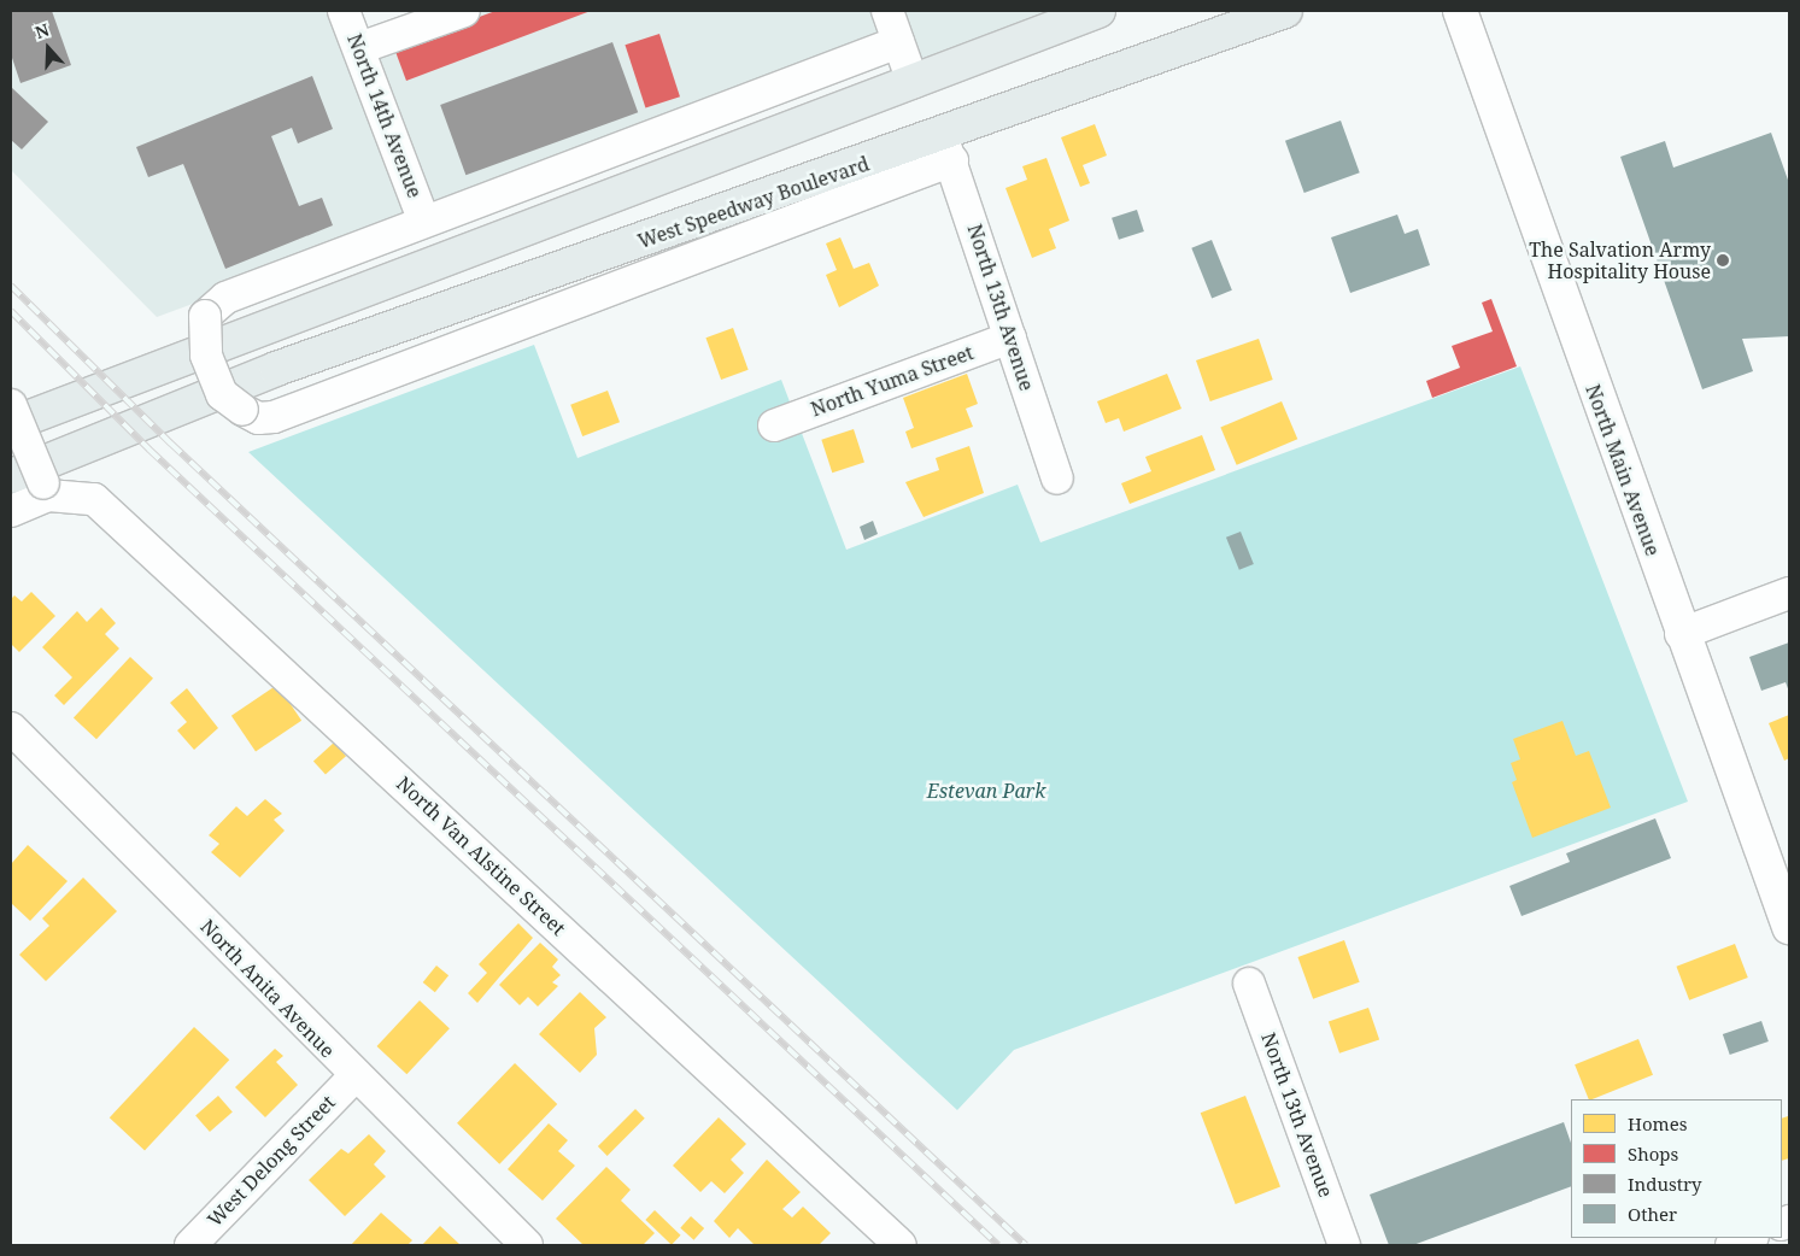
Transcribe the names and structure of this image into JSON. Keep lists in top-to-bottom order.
{
  "streets": {
    "main road": ["West Speedway Boulevard", "North Main Avenue"],
    "street": [
      "North 14th Avenue",
      "North 13th Avenue",
      "North Yuma Street",
      "North Van Alstine Street",
      "North Anita Avenue",
      "West Delong Street"
    ]
  },
  "crossings": [
    ["North 14th Avenue", "West Speedway Boulevard"],
    ["West Speedway Boulevard", "North 13th Avenue"],
    ["North 13th Avenue", "North Yuma Street"],
    ["North Anita Avenue", "West Delong Street"]
  ],
  "parks": ["Estevan Park"],
  "places": ["The Salvation Army Hospitality House"],
  "legend": [
    "Homes",
    "Shops",
    "Industry",
    "Other"
  ],
  "north": "top"
}
